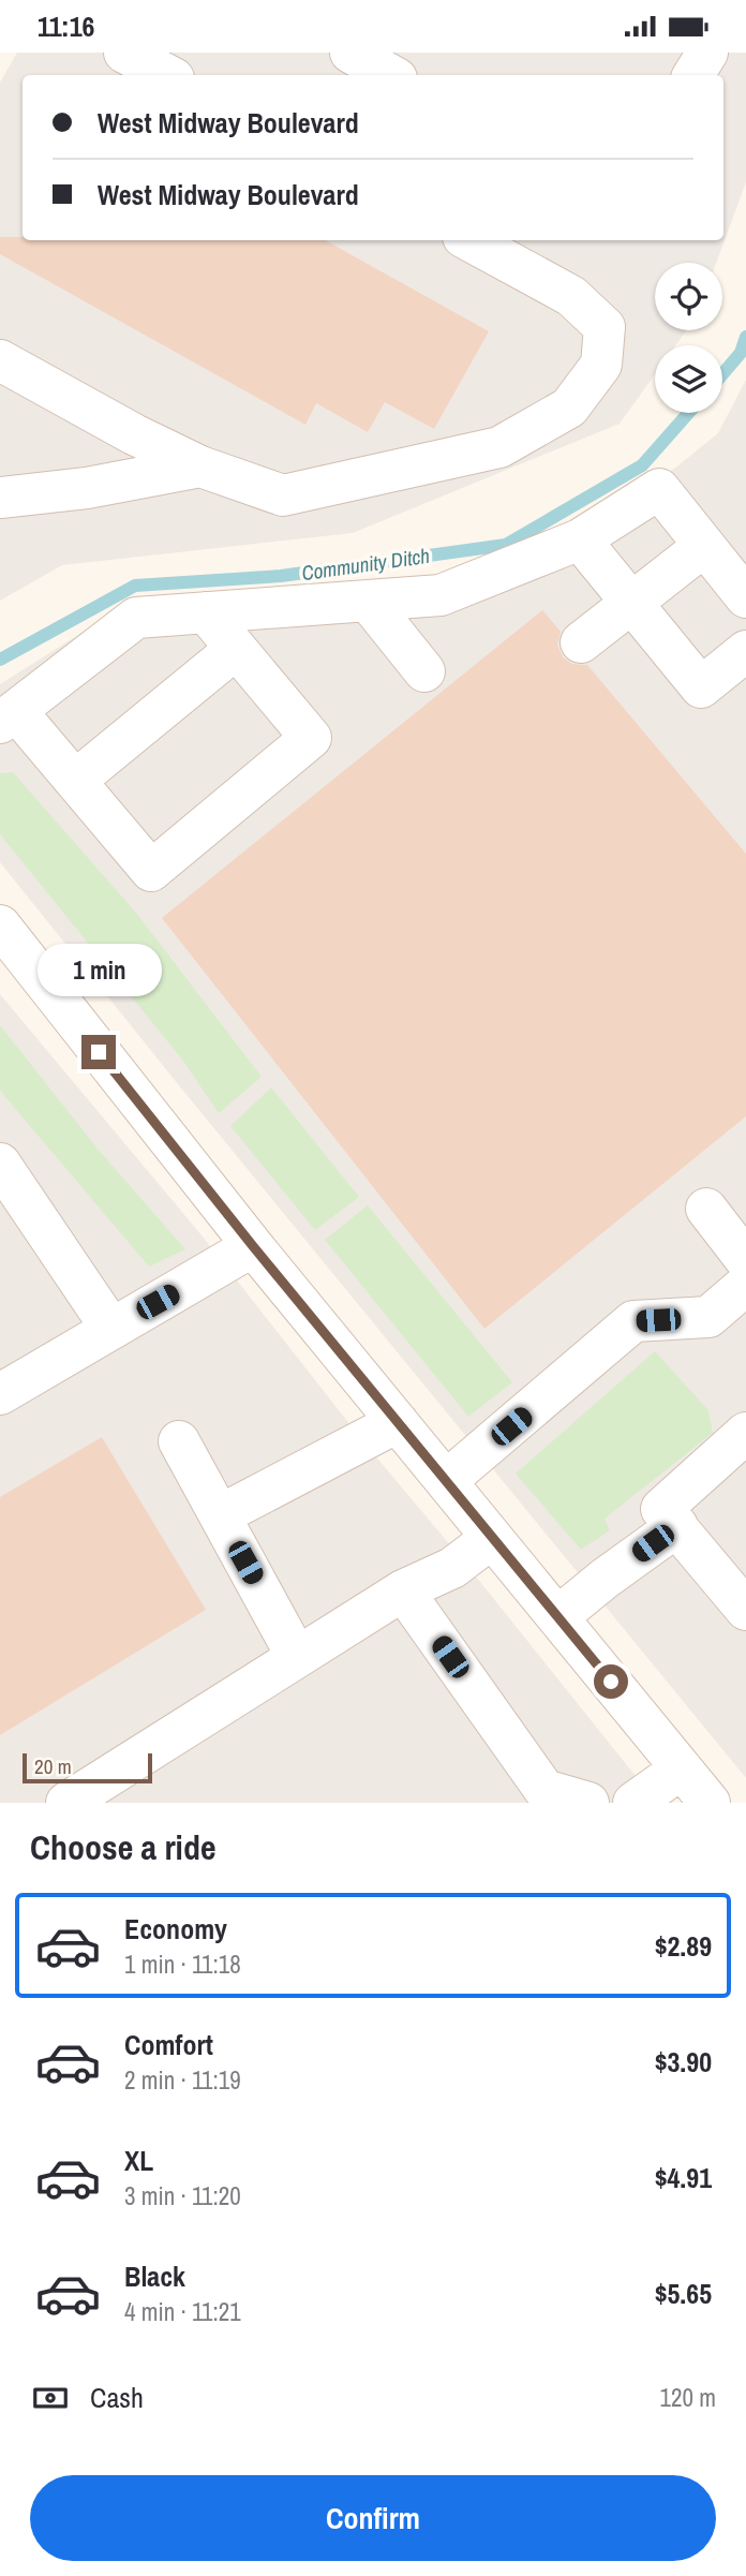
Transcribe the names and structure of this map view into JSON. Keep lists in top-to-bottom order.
{
  "water": ["Community Ditch"],
  "scale_bar": "20 m",
  "page": {
    "status": "11:16",
    "banner": ["West Midway Boulevard", "West Midway Boulevard"],
    "bubble": "1 min",
    "scale": "20 m",
    "heading": "Choose a ride",
    "list": [
      {
        "name": "Economy",
        "note": "1 min · 11:18",
        "value": "$2.89"
      },
      {
        "name": "Comfort",
        "note": "2 min · 11:19",
        "value": "$3.90"
      },
      {
        "name": "XL",
        "note": "3 min · 11:20",
        "value": "$4.91"
      },
      {
        "name": "Black",
        "note": "4 min · 11:21",
        "value": "$5.65"
      }
    ],
    "pay": ["Cash", "120 m"],
    "buttons": "Confirm"
  }
}
